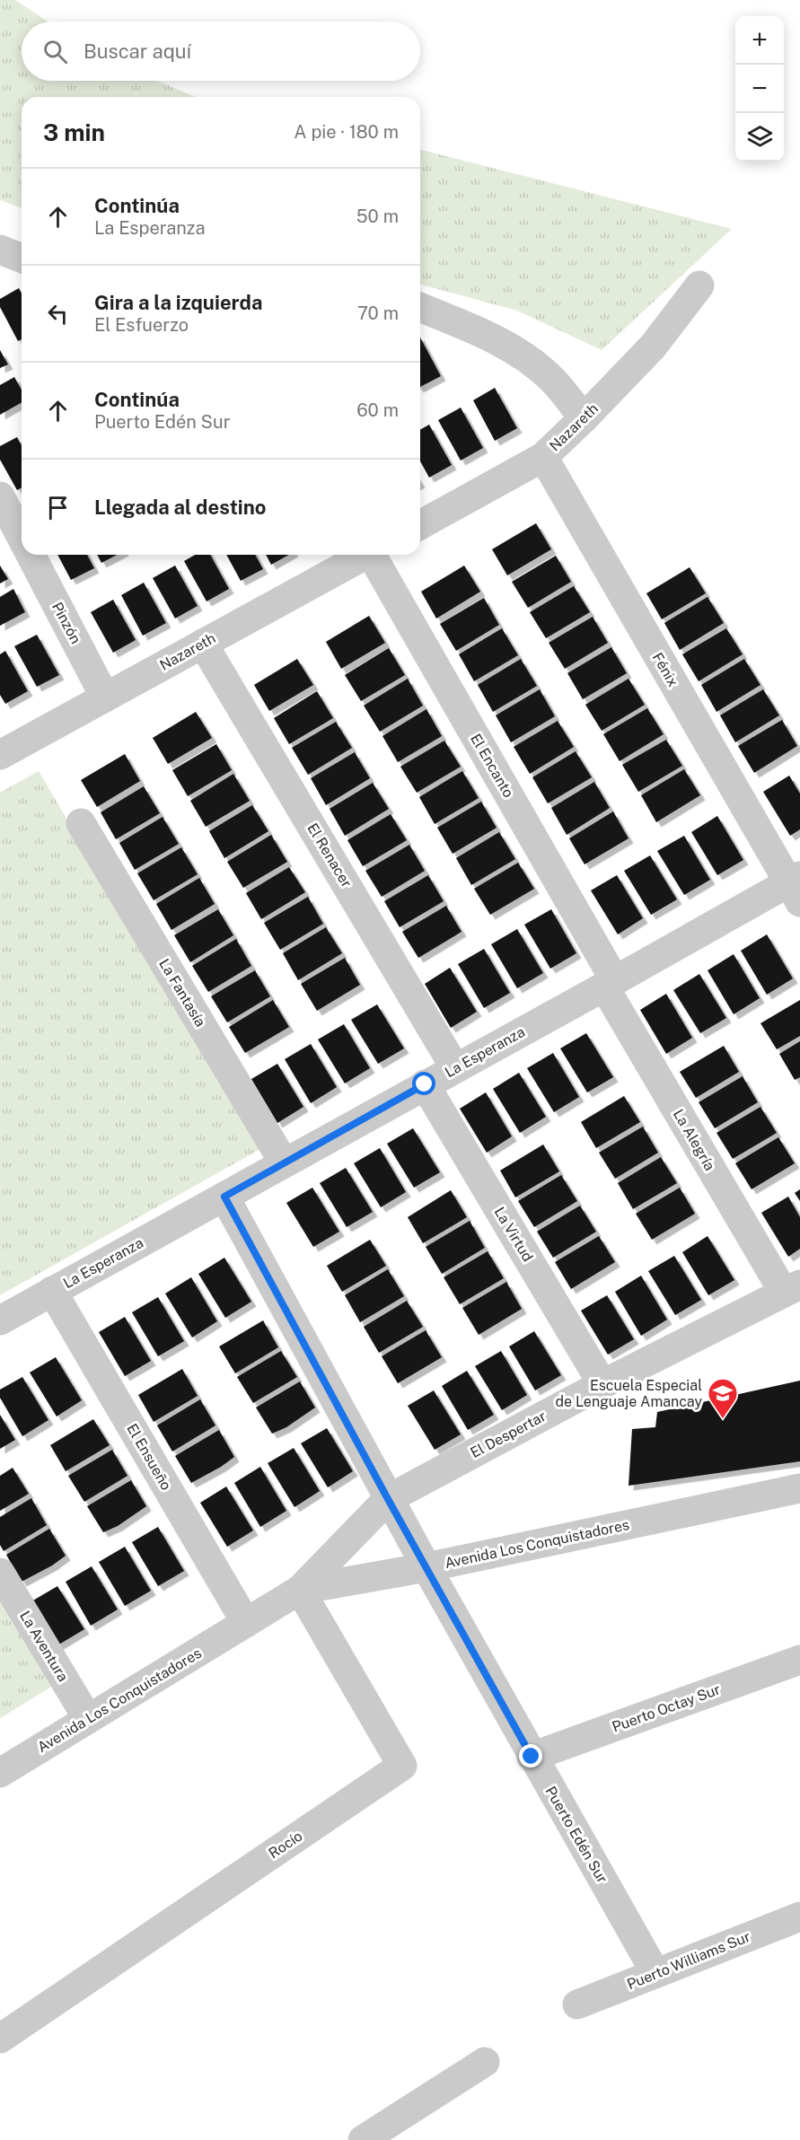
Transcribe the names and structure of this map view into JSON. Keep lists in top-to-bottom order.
{
  "streets": {
    "street": [
      "Nazareth",
      "Pinzón",
      "Fénix",
      "El Encanto",
      "El Renacer",
      "La Fantasía",
      "La Esperanza",
      "La Alegría",
      "La Virtud",
      "El Despertar",
      "El Ensueño",
      "Avenida Los Conquistadores",
      "La Aventura",
      "Puerto Octay Sur",
      "Puerto Edén Sur",
      "Rocío",
      "Puerto Williams Sur"
    ]
  },
  "crossings": [
    ["Nazareth", "Pinzón"],
    ["Nazareth", "Fénix"],
    ["Nazareth", "El Renacer"],
    ["Fénix", "La Esperanza"],
    ["El Encanto", "La Esperanza"],
    ["El Encanto", "La Alegría"],
    ["El Renacer", "La Esperanza"],
    ["La Fantasía", "La Esperanza"],
    ["La Esperanza", "La Alegría"],
    ["La Esperanza", "La Virtud"],
    ["La Esperanza", "El Ensueño"],
    ["La Esperanza", "Puerto Edén Sur"],
    ["La Alegría", "El Despertar"],
    ["La Virtud", "El Despertar"],
    ["El Despertar", "Avenida Los Conquistadores"],
    ["El Despertar", "Puerto Edén Sur"],
    ["El Despertar", "Rocío"],
    ["El Ensueño", "Avenida Los Conquistadores"],
    ["Avenida Los Conquistadores", "La Aventura"],
    ["Avenida Los Conquistadores", "Puerto Edén Sur"],
    ["Avenida Los Conquistadores", "Rocío"],
    ["Puerto Octay Sur", "Puerto Edén Sur"],
    ["Puerto Edén Sur", "Puerto Williams Sur"]
  ],
  "places": {
    "school or university": ["Escuela Especial de Lenguaje Amancay"]
  },
  "page": {
    "map_buttons": ["+", "−"],
    "search": "Buscar aquí",
    "heading": ["3 min", "A pie · 180 m"],
    "list": [
      ["Continúa", "La Esperanza", "50 m"],
      ["Gira a la izquierda", "El Esfuerzo", "70 m"],
      ["Continúa", "Puerto Edén Sur", "60 m"],
      "Llegada al destino"
    ]
  }
}
